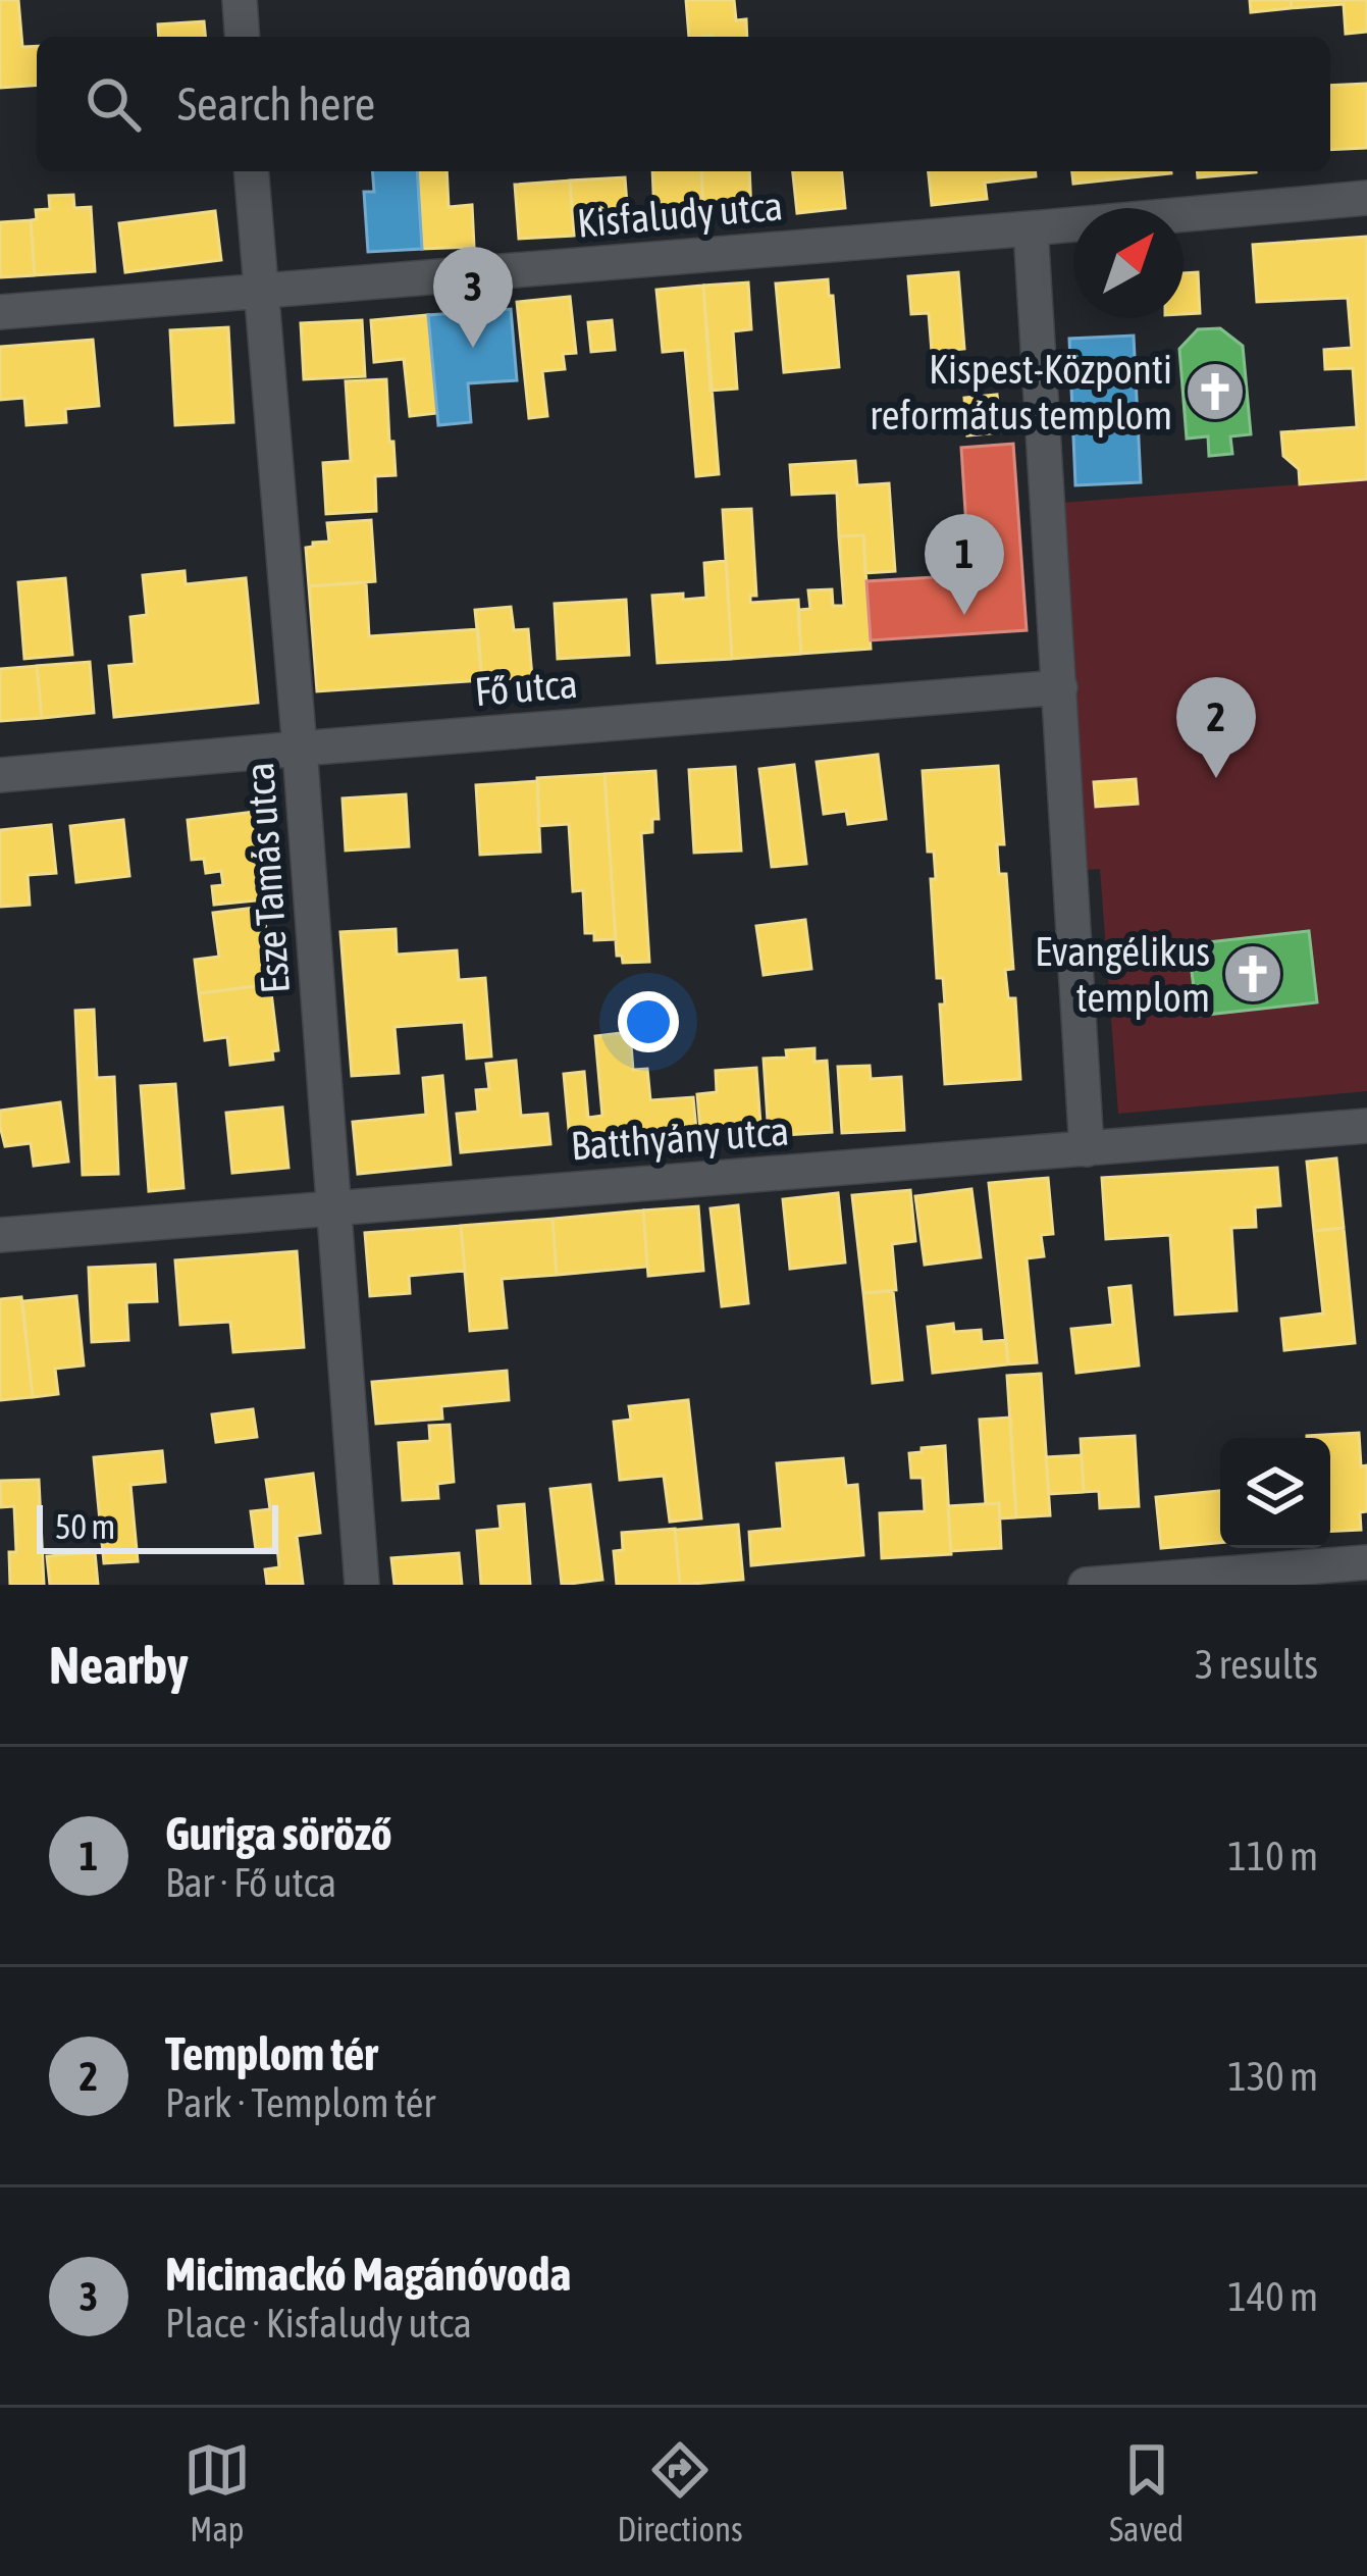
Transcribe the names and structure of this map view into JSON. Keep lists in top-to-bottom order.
{
  "streets": {
    "street": [
      "Kisfaludy utca",
      "Fő utca",
      "Esze Tamás utca",
      "Batthyány utca"
    ]
  },
  "crossings": [
    ["Kisfaludy utca", "Esze Tamás utca"],
    ["Fő utca", "Esze Tamás utca"],
    ["Esze Tamás utca", "Batthyány utca"]
  ],
  "places": {
    "church": ["Kispest-Központi református templom", "Evangélikus templom"]
  },
  "scale_bar": "50 m",
  "north": "top right",
  "page": {
    "search": "Search here",
    "pins": ["3", "1", "2"],
    "scale": "50 m",
    "heading": ["Nearby", "3 results"],
    "list": [
      {
        "mark": "1",
        "name": "Guriga söröző",
        "note": "Bar · Fő utca",
        "value": "110 m"
      },
      {
        "mark": "2",
        "name": "Templom tér",
        "note": "Park · Templom tér",
        "value": "130 m"
      },
      {
        "mark": "3",
        "name": "Micimackó Magánóvoda",
        "note": "Place · Kisfaludy utca",
        "value": "140 m"
      }
    ],
    "nav": ["Map", "Directions", "Saved"]
  }
}
